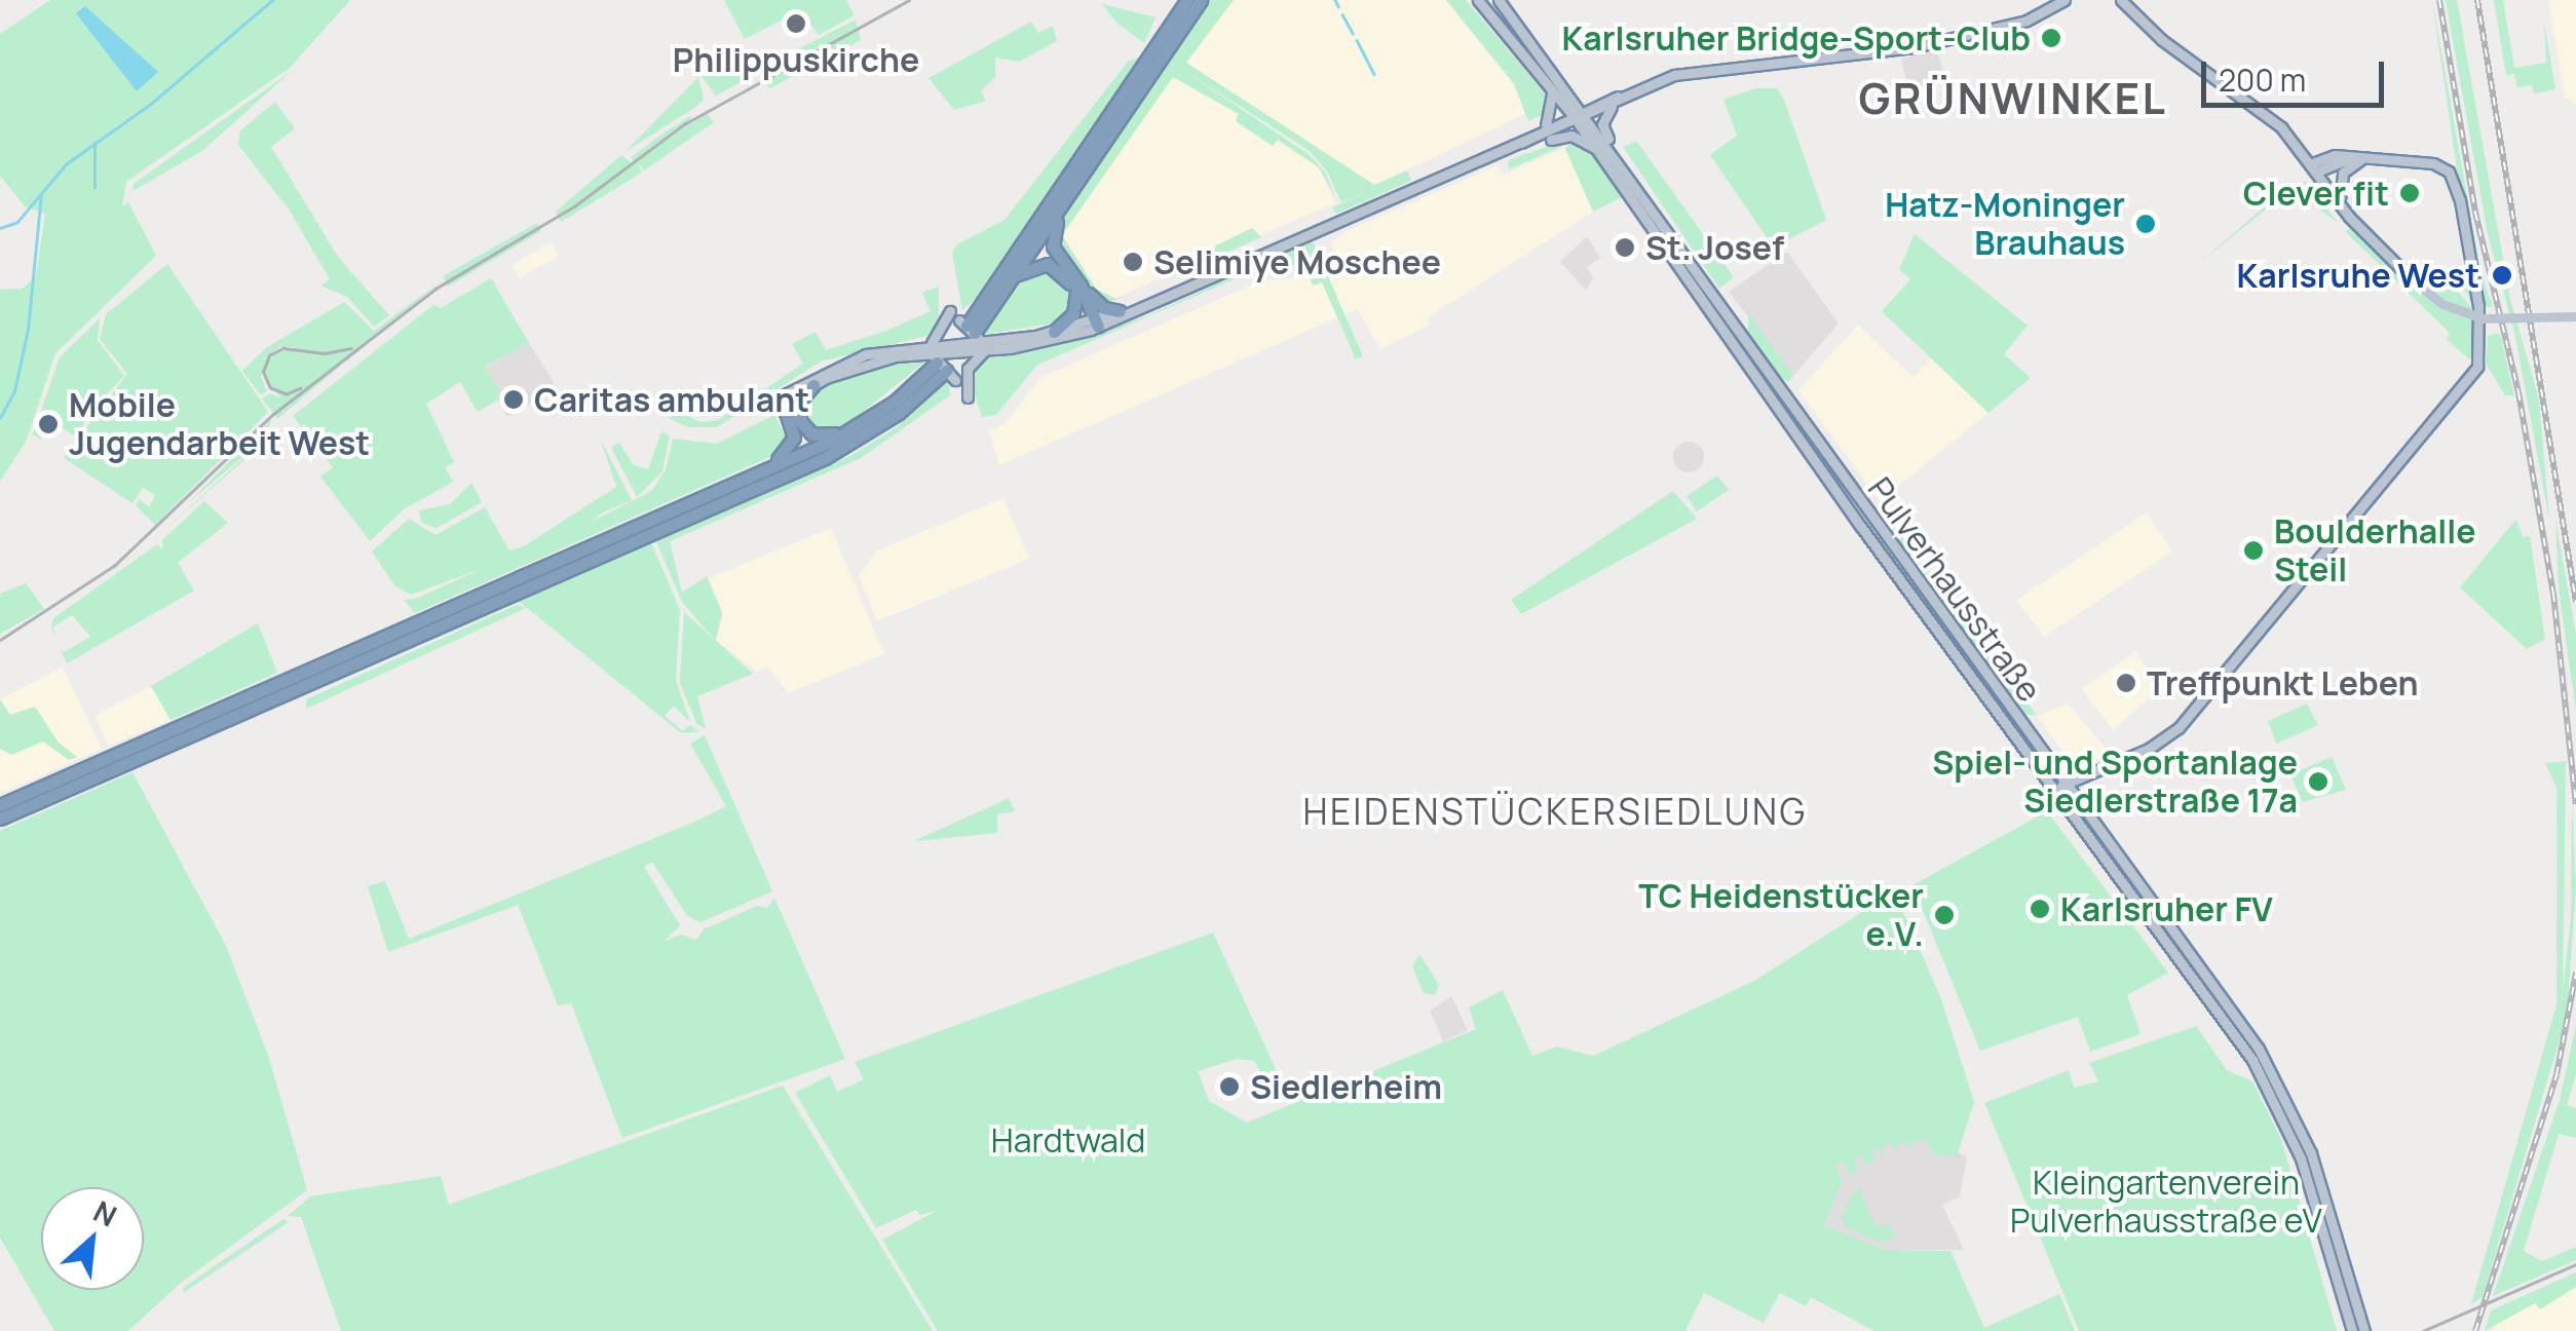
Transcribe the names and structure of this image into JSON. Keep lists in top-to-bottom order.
{
  "streets": {
    "street": ["Pulverhausstraße"]
  },
  "districts": ["GRÜNWINKEL", "HEIDENSTÜCKERSIEDLUNG"],
  "parks": ["Hardtwald", "Kleingartenverein Pulverhausstraße eV"],
  "places": [
    "Philippuskirche",
    "Karlsruher Bridge-Sport-Club",
    "Clever fit",
    "Hatz-Moninger Brauhaus",
    "St. Josef",
    "Selimiye Moschee",
    "Karlsruhe West",
    "Caritas ambulant",
    "Mobile Jugendarbeit West",
    "Boulderhalle Steil",
    "Treffpunkt Leben",
    "Spiel- und Sportanlage Siedlerstraße 17a",
    "Karlsruher FV",
    "TC Heidenstücker e.V.",
    "Siedlerheim"
  ],
  "scale_bar": "200 m",
  "north": "top right"
}
